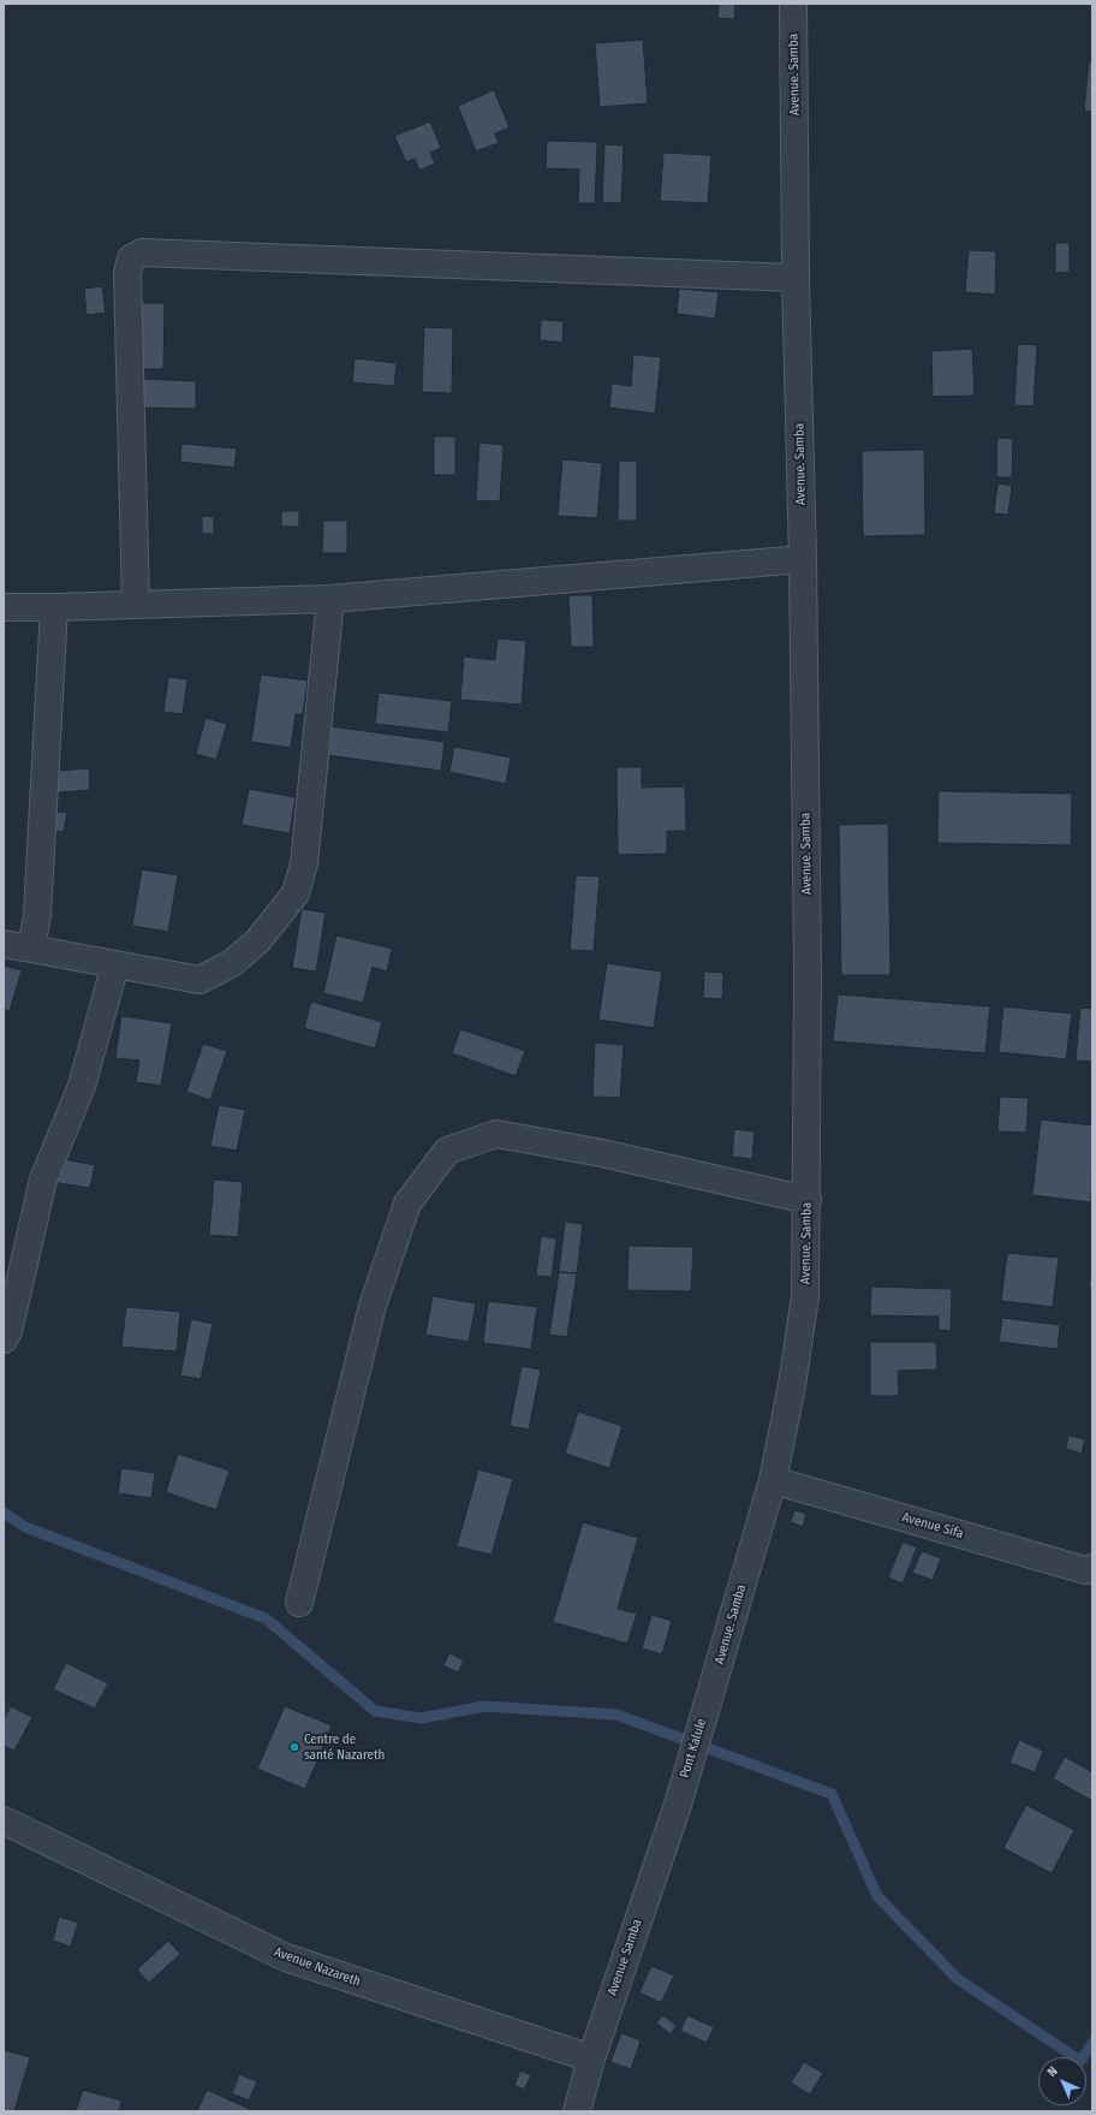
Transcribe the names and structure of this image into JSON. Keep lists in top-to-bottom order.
{
  "streets": {
    "street": [
      "Avenue. Samba",
      "Avenue Sifa",
      "Pont Kalule",
      "Avenue Samba",
      "Avenue Nazareth"
    ]
  },
  "crossings": [
    ["Avenue. Samba", "Avenue Sifa"],
    ["Avenue. Samba", "Pont Kalule"],
    ["Pont Kalule", "Avenue Samba"],
    ["Avenue Samba", "Avenue Nazareth"]
  ],
  "places": ["Centre de santé Nazareth"],
  "north": "top left"
}
